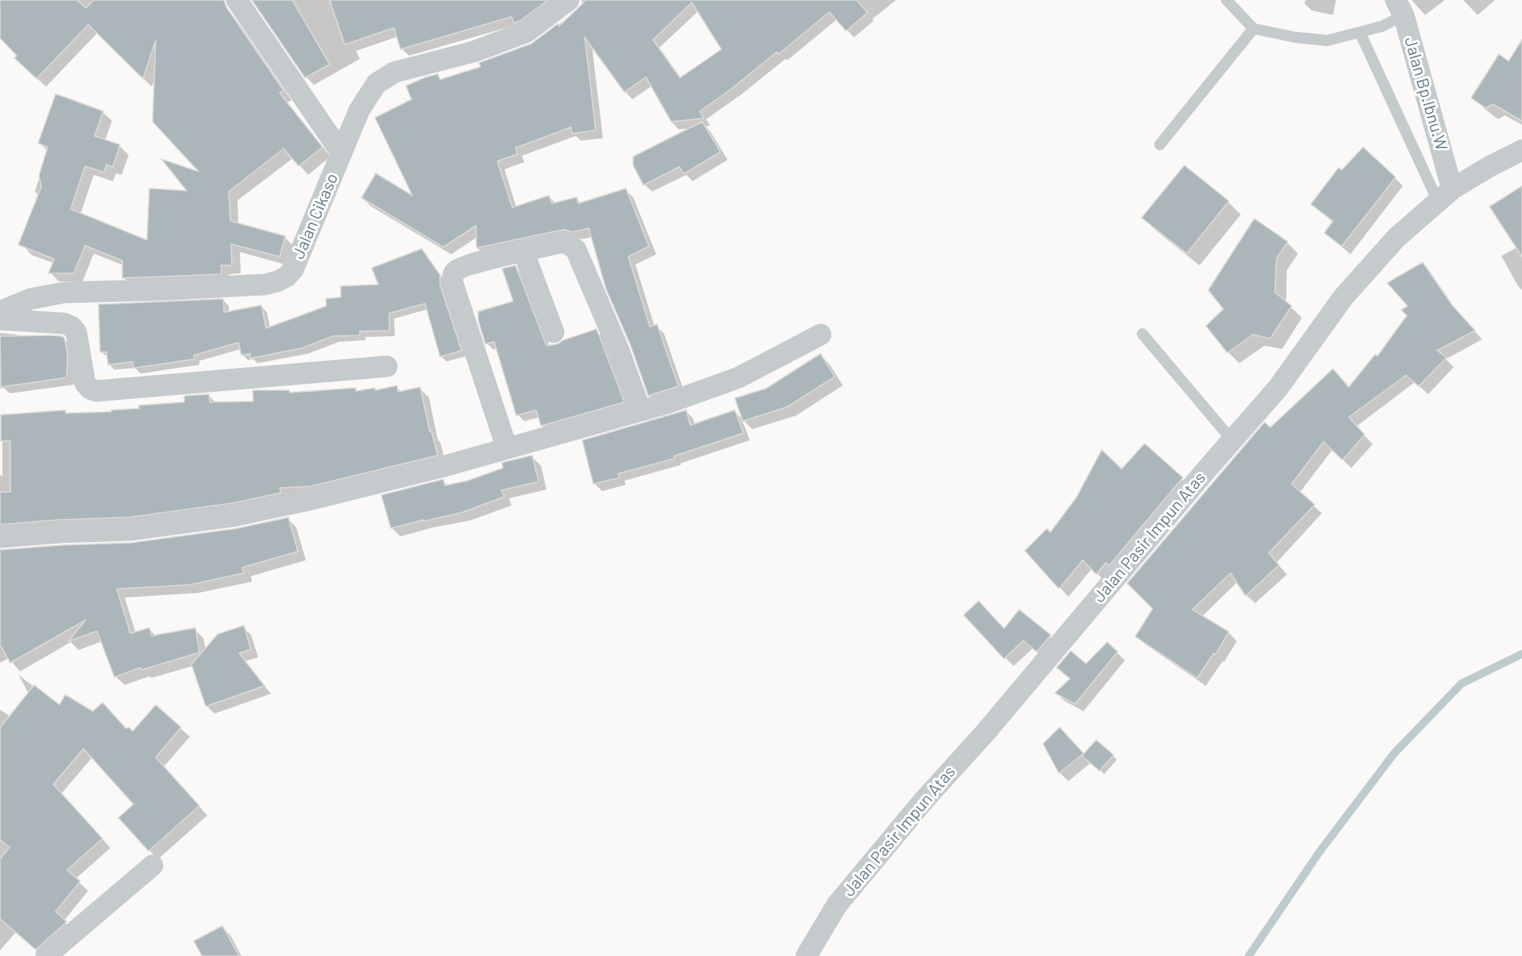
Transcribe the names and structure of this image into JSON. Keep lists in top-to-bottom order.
{
  "streets": {
    "street": ["Jalan Bp.Ibnu.W", "Jalan Cikaso", "Jalan Pasir Impun Atas"]
  },
  "crossings": [
    ["Jalan Bp.Ibnu.W", "Jalan Pasir Impun Atas"]
  ]
}
